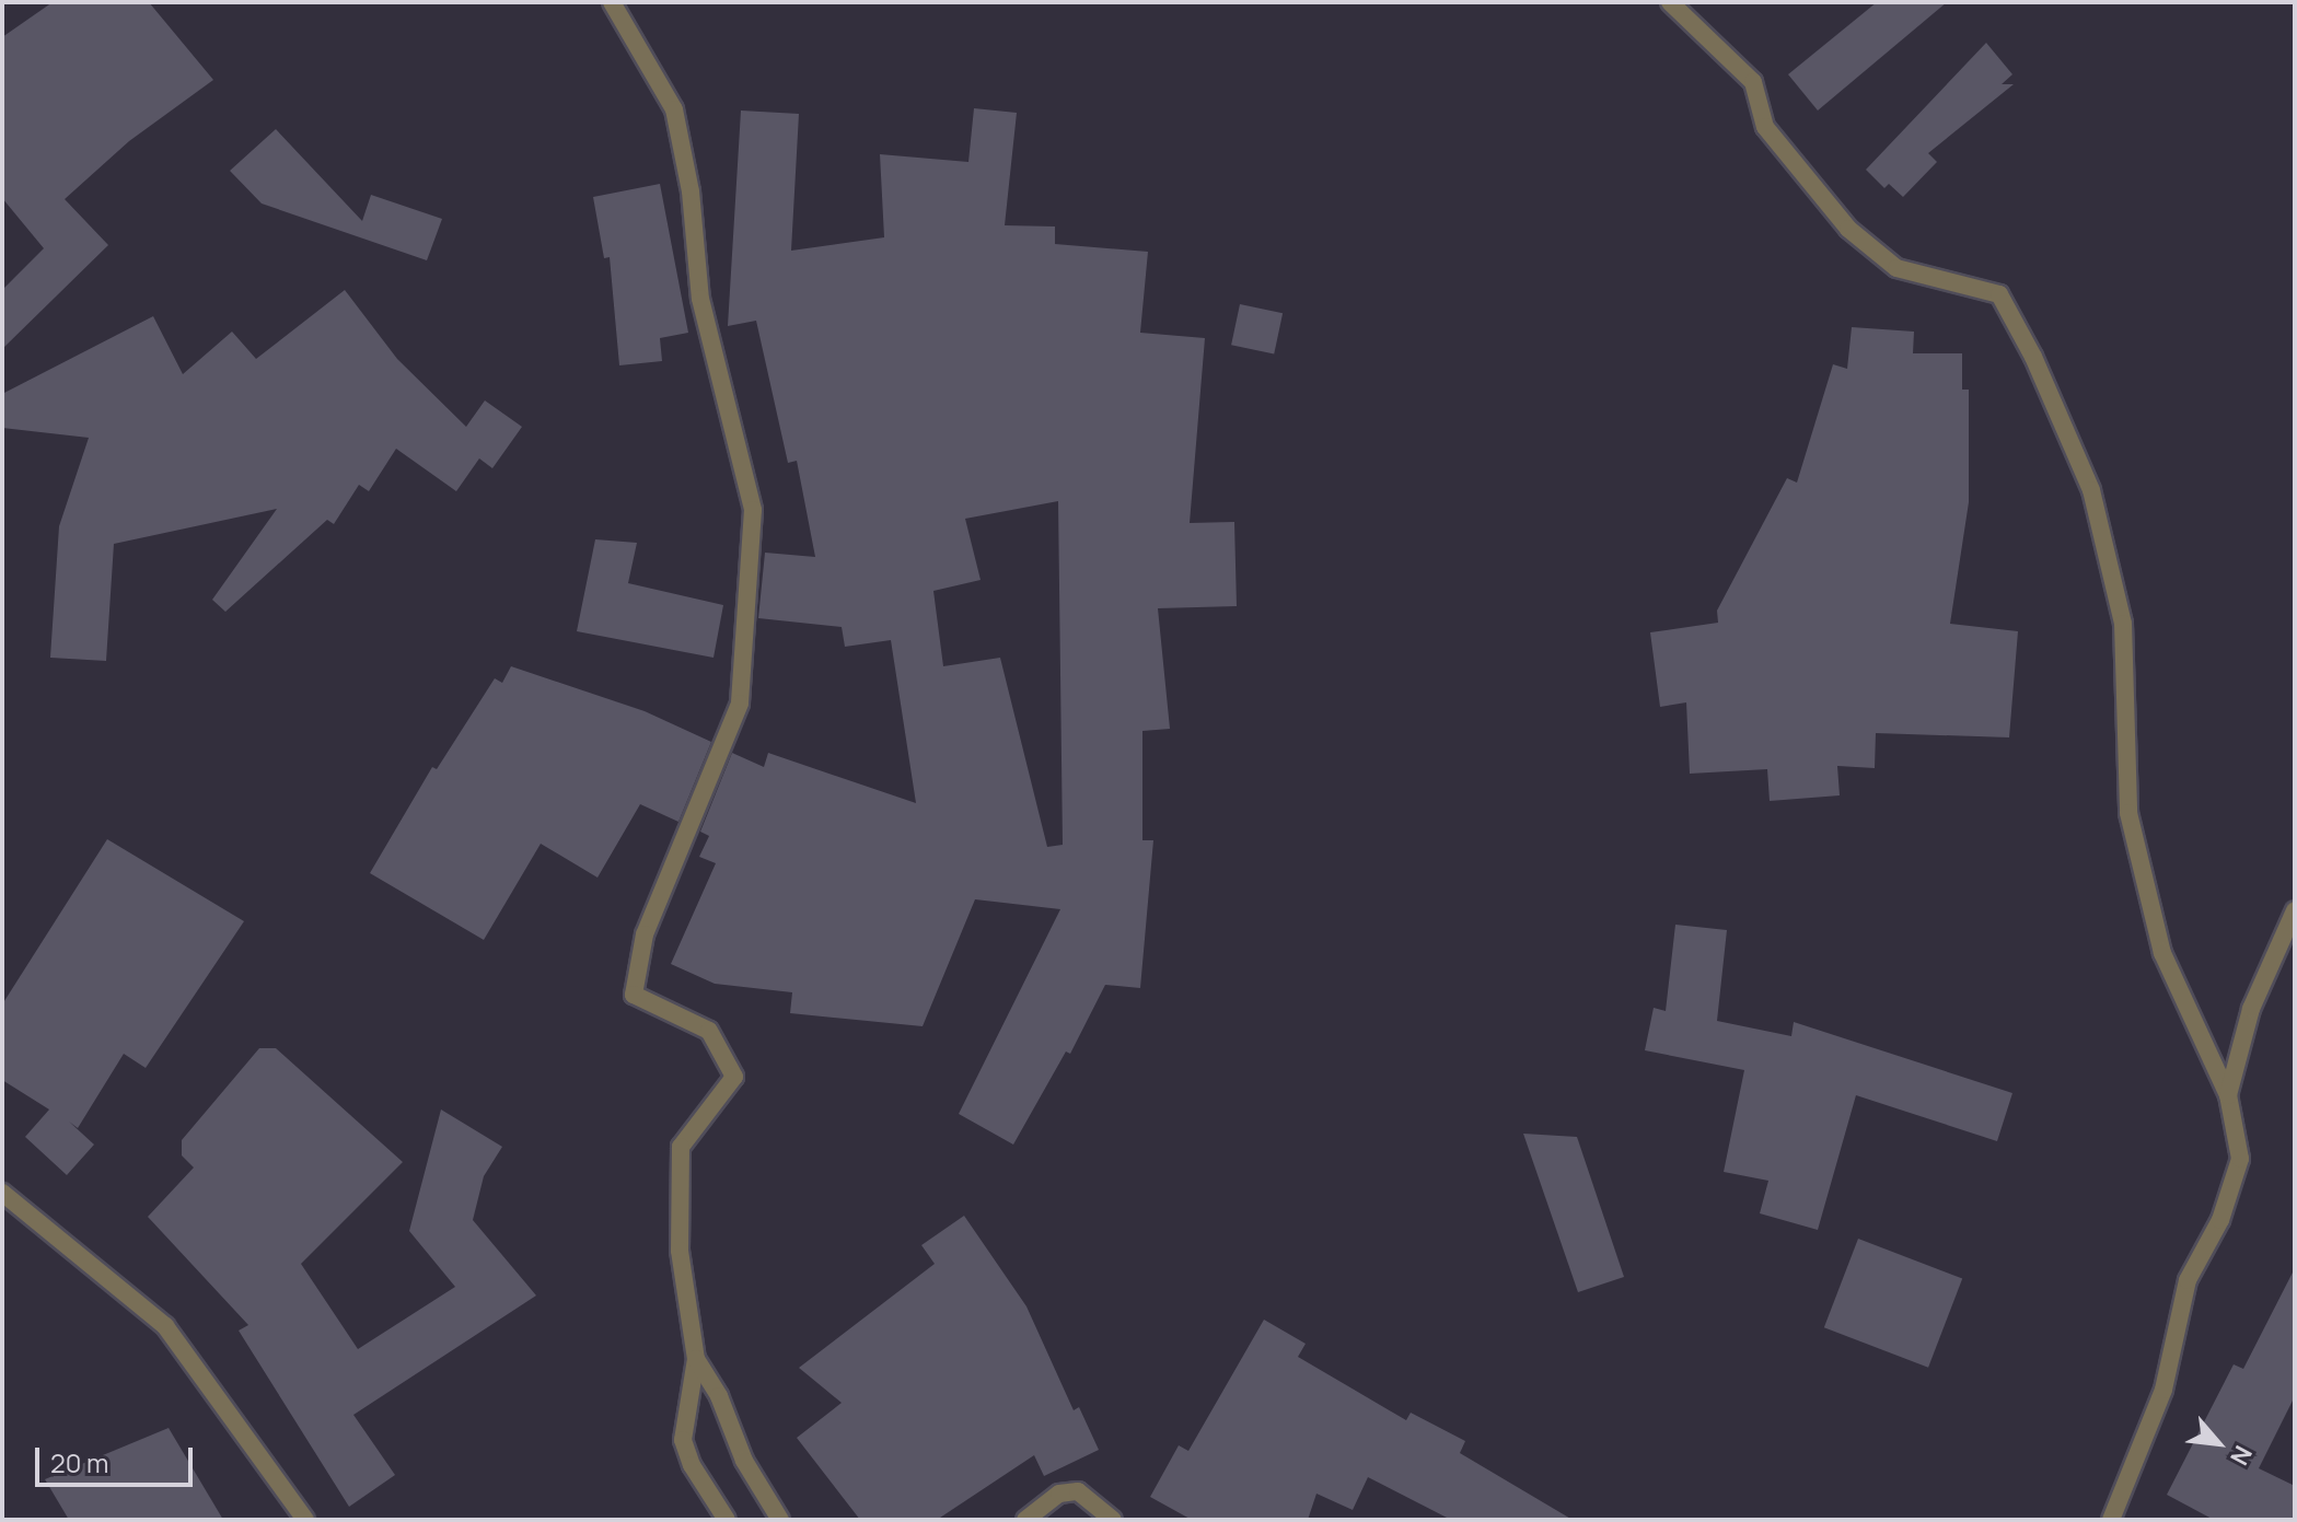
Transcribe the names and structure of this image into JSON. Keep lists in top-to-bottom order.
{
  "scale_bar": "20 m",
  "north": "bottom right"
}
